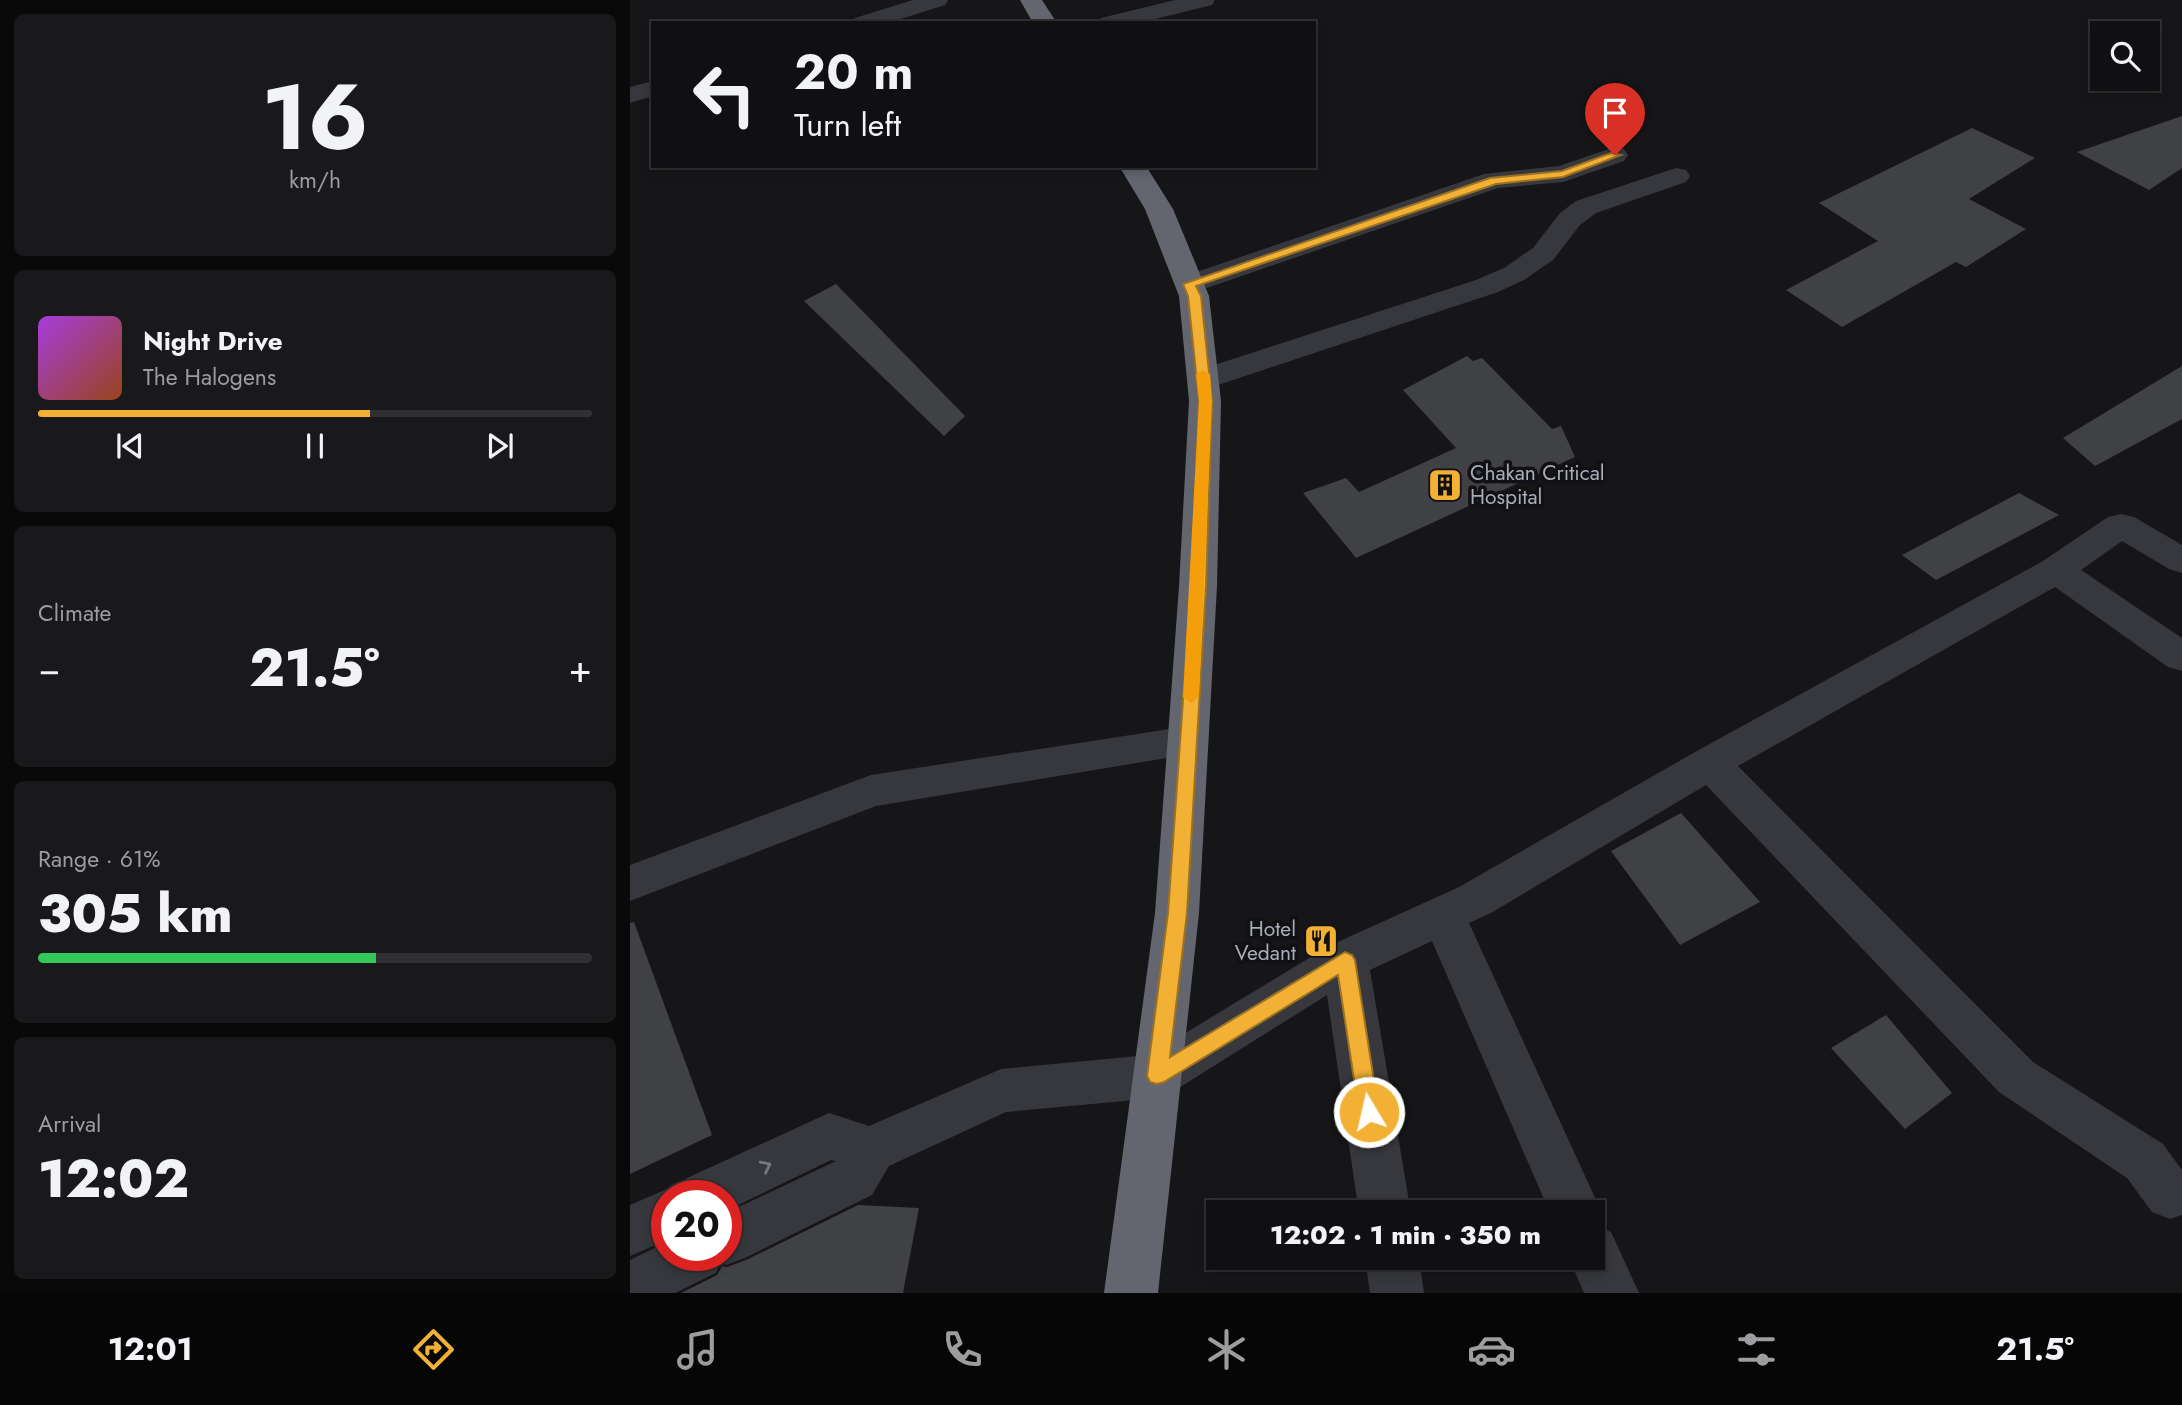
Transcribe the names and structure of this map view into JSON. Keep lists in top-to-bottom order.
{
  "places": {
    "building": ["Chakan Critical Hospital"],
    "restaurant": ["Hotel Vedant"]
  },
  "page": {
    "tile": [
      ["16", "km/h"],
      "Climate",
      ["Range · 61%", "305 km"],
      ["Arrival", "12:02"]
    ],
    "turn": ["20 m", "Turn left"],
    "song": ["Night Drive", "The Halogens"],
    "heat": ["−", "21.5°", "+"],
    "limit": "20",
    "trip": "12:02 · 1 min · 350 m",
    "tabs": ["12:01", "21.5°"]
  }
}
